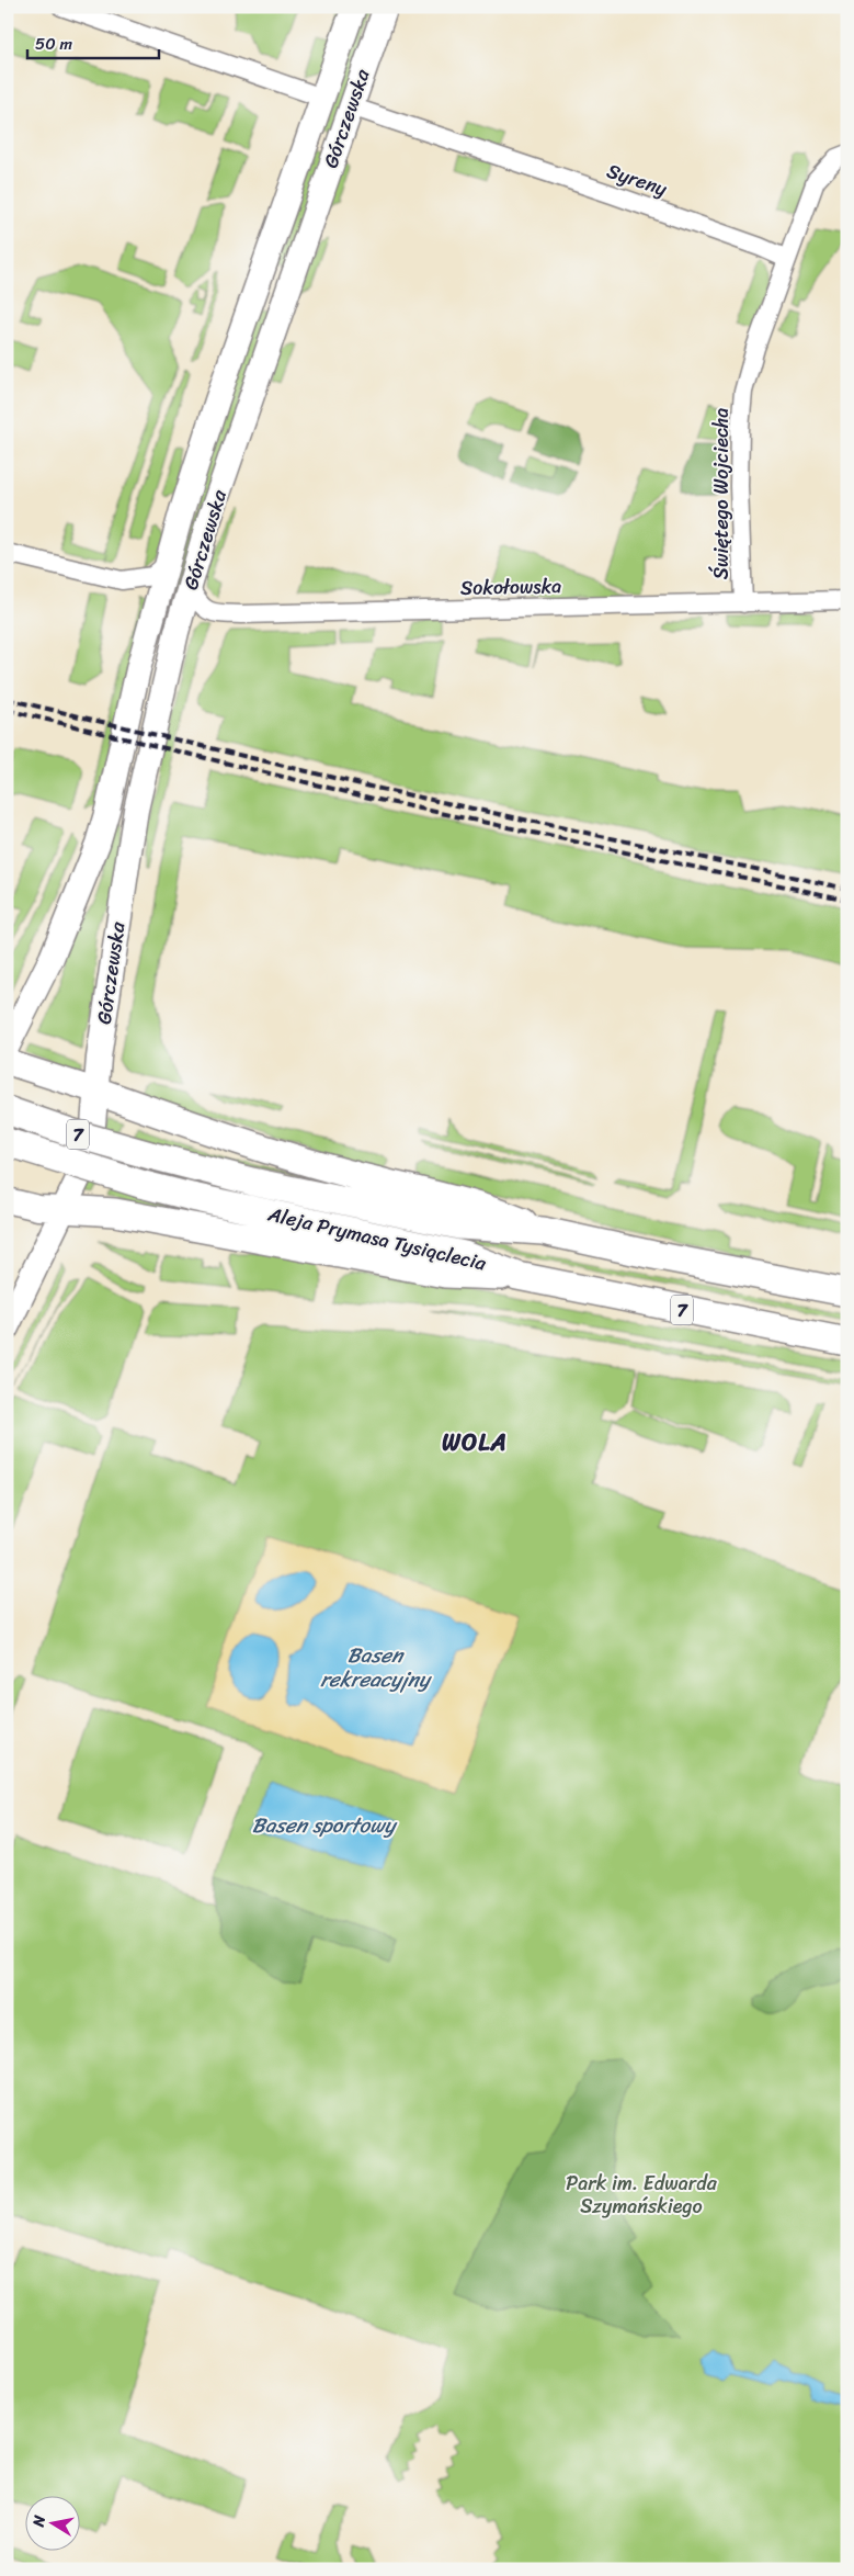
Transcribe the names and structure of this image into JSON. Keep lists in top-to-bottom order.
{
  "streets": {
    "main road": ["Górczewska", "7", "Aleja Prymasa Tysiąclecia"],
    "street": ["Syreny", "Świętego Wojciecha", "Sokołowska"]
  },
  "crossings": [
    ["Górczewska", "Syreny"],
    ["Górczewska", "Sokołowska"],
    ["Syreny", "Świętego Wojciecha"],
    ["Świętego Wojciecha", "Sokołowska"]
  ],
  "districts": ["WOLA"],
  "water": ["Basen rekreacyjny", "Basen sportowy"],
  "parks": ["Park im. Edwarda Szymańskiego"],
  "scale_bar": "50 m",
  "north": "left"
}
